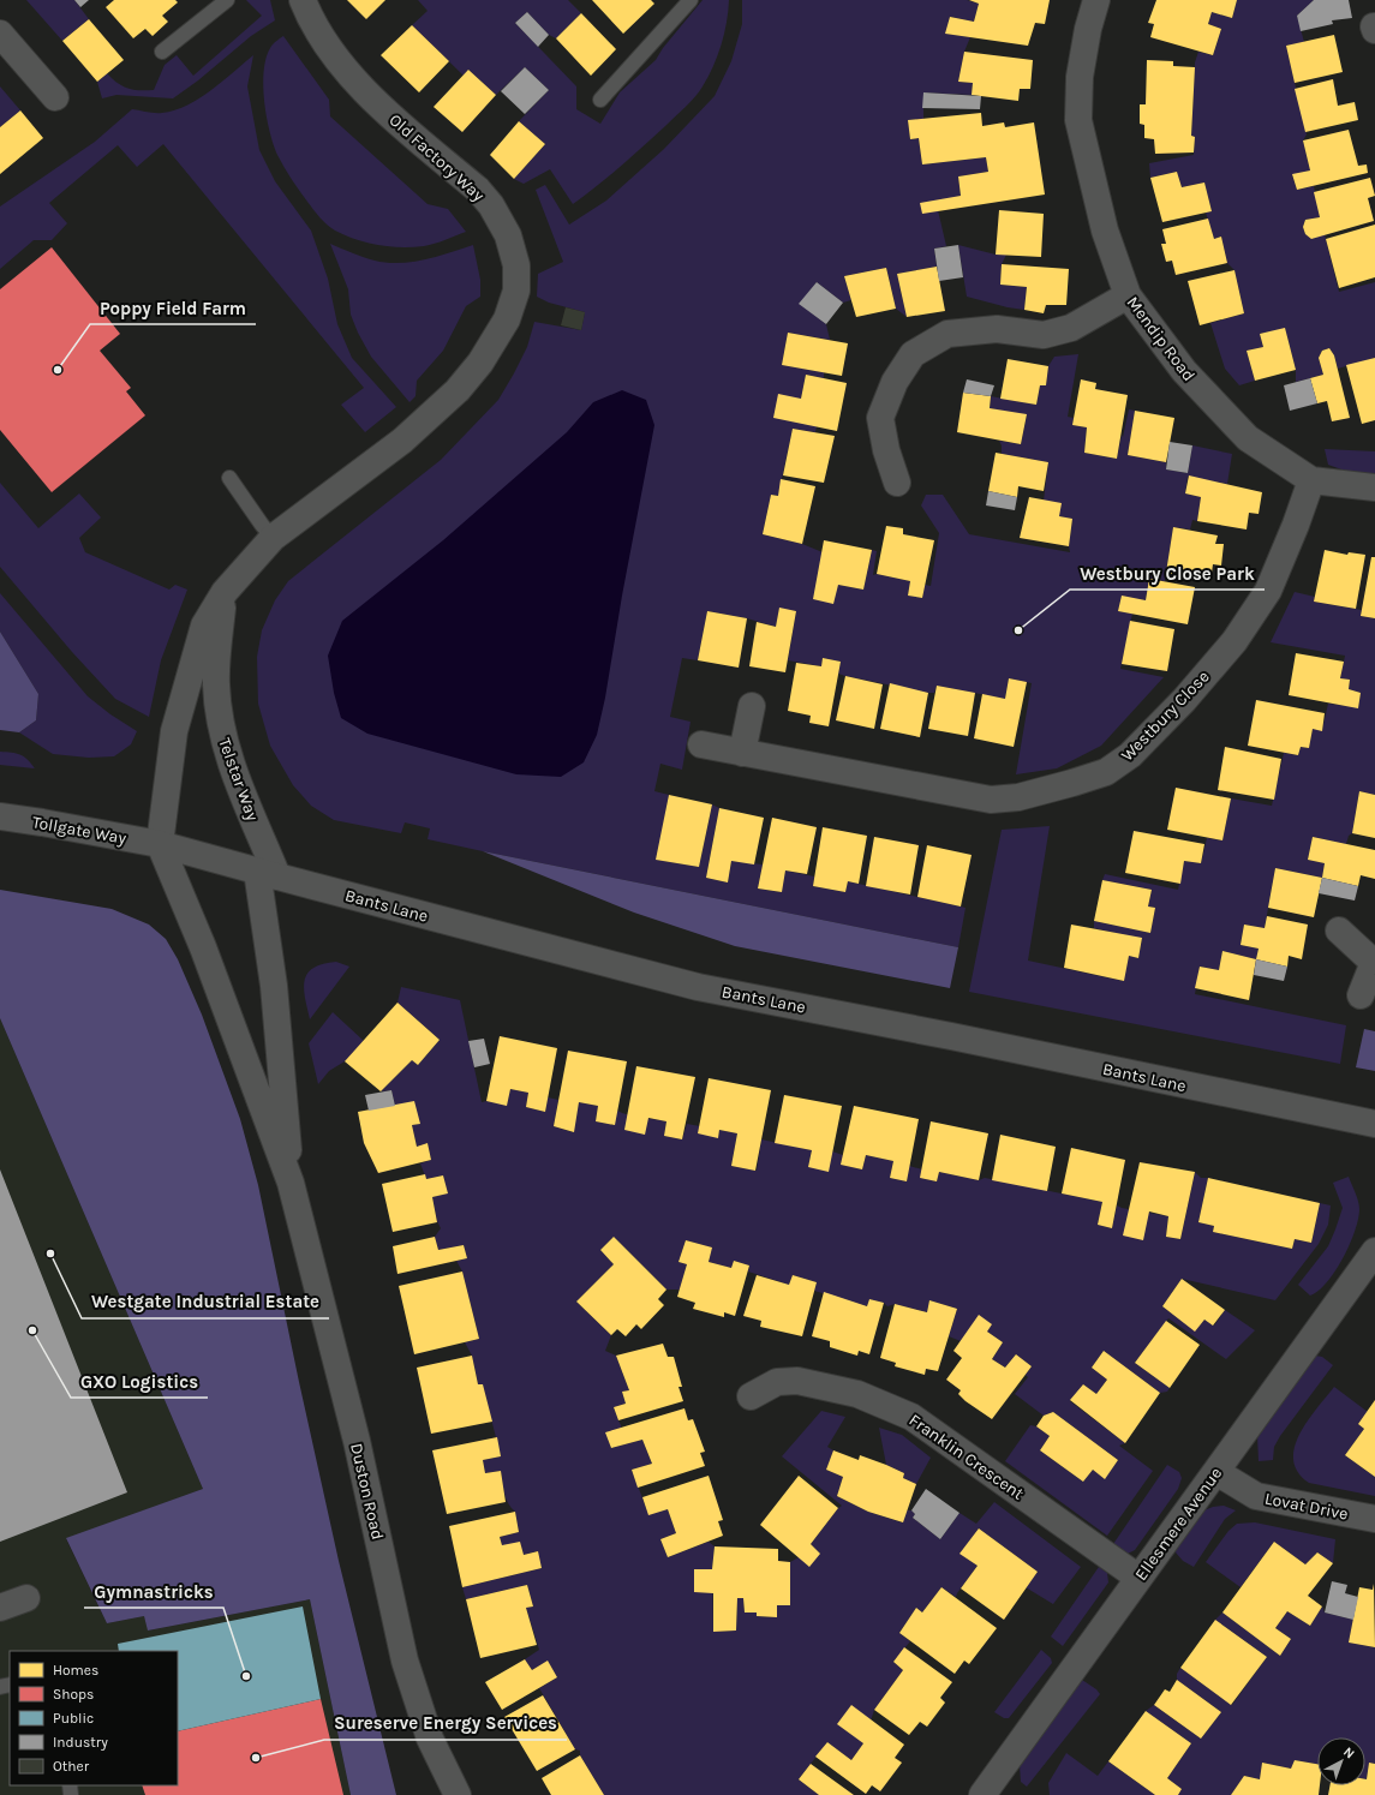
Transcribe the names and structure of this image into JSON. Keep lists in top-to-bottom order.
{
  "streets": {
    "street": [
      "Old Factory Way",
      "Mendip Road",
      "Westbury Close",
      "Telstar Way",
      "Tollgate Way",
      "Bants Lane",
      "Franklin Crescent",
      "Duston Road",
      "Lovat Drive",
      "Ellesmere Avenue"
    ]
  },
  "crossings": [
    ["Mendip Road", "Westbury Close"],
    ["Telstar Way", "Bants Lane"],
    ["Telstar Way", "Duston Road"],
    ["Tollgate Way", "Bants Lane"],
    ["Franklin Crescent", "Ellesmere Avenue"],
    ["Lovat Drive", "Ellesmere Avenue"]
  ],
  "places": [
    "Poppy Field Farm",
    "Westbury Close Park",
    "Westgate Industrial Estate",
    "GXO Logistics",
    "Gymnastricks",
    "Sureserve Energy Services"
  ],
  "legend": [
    "Homes",
    "Shops",
    "Public",
    "Industry",
    "Other"
  ],
  "north": "top right"
}
